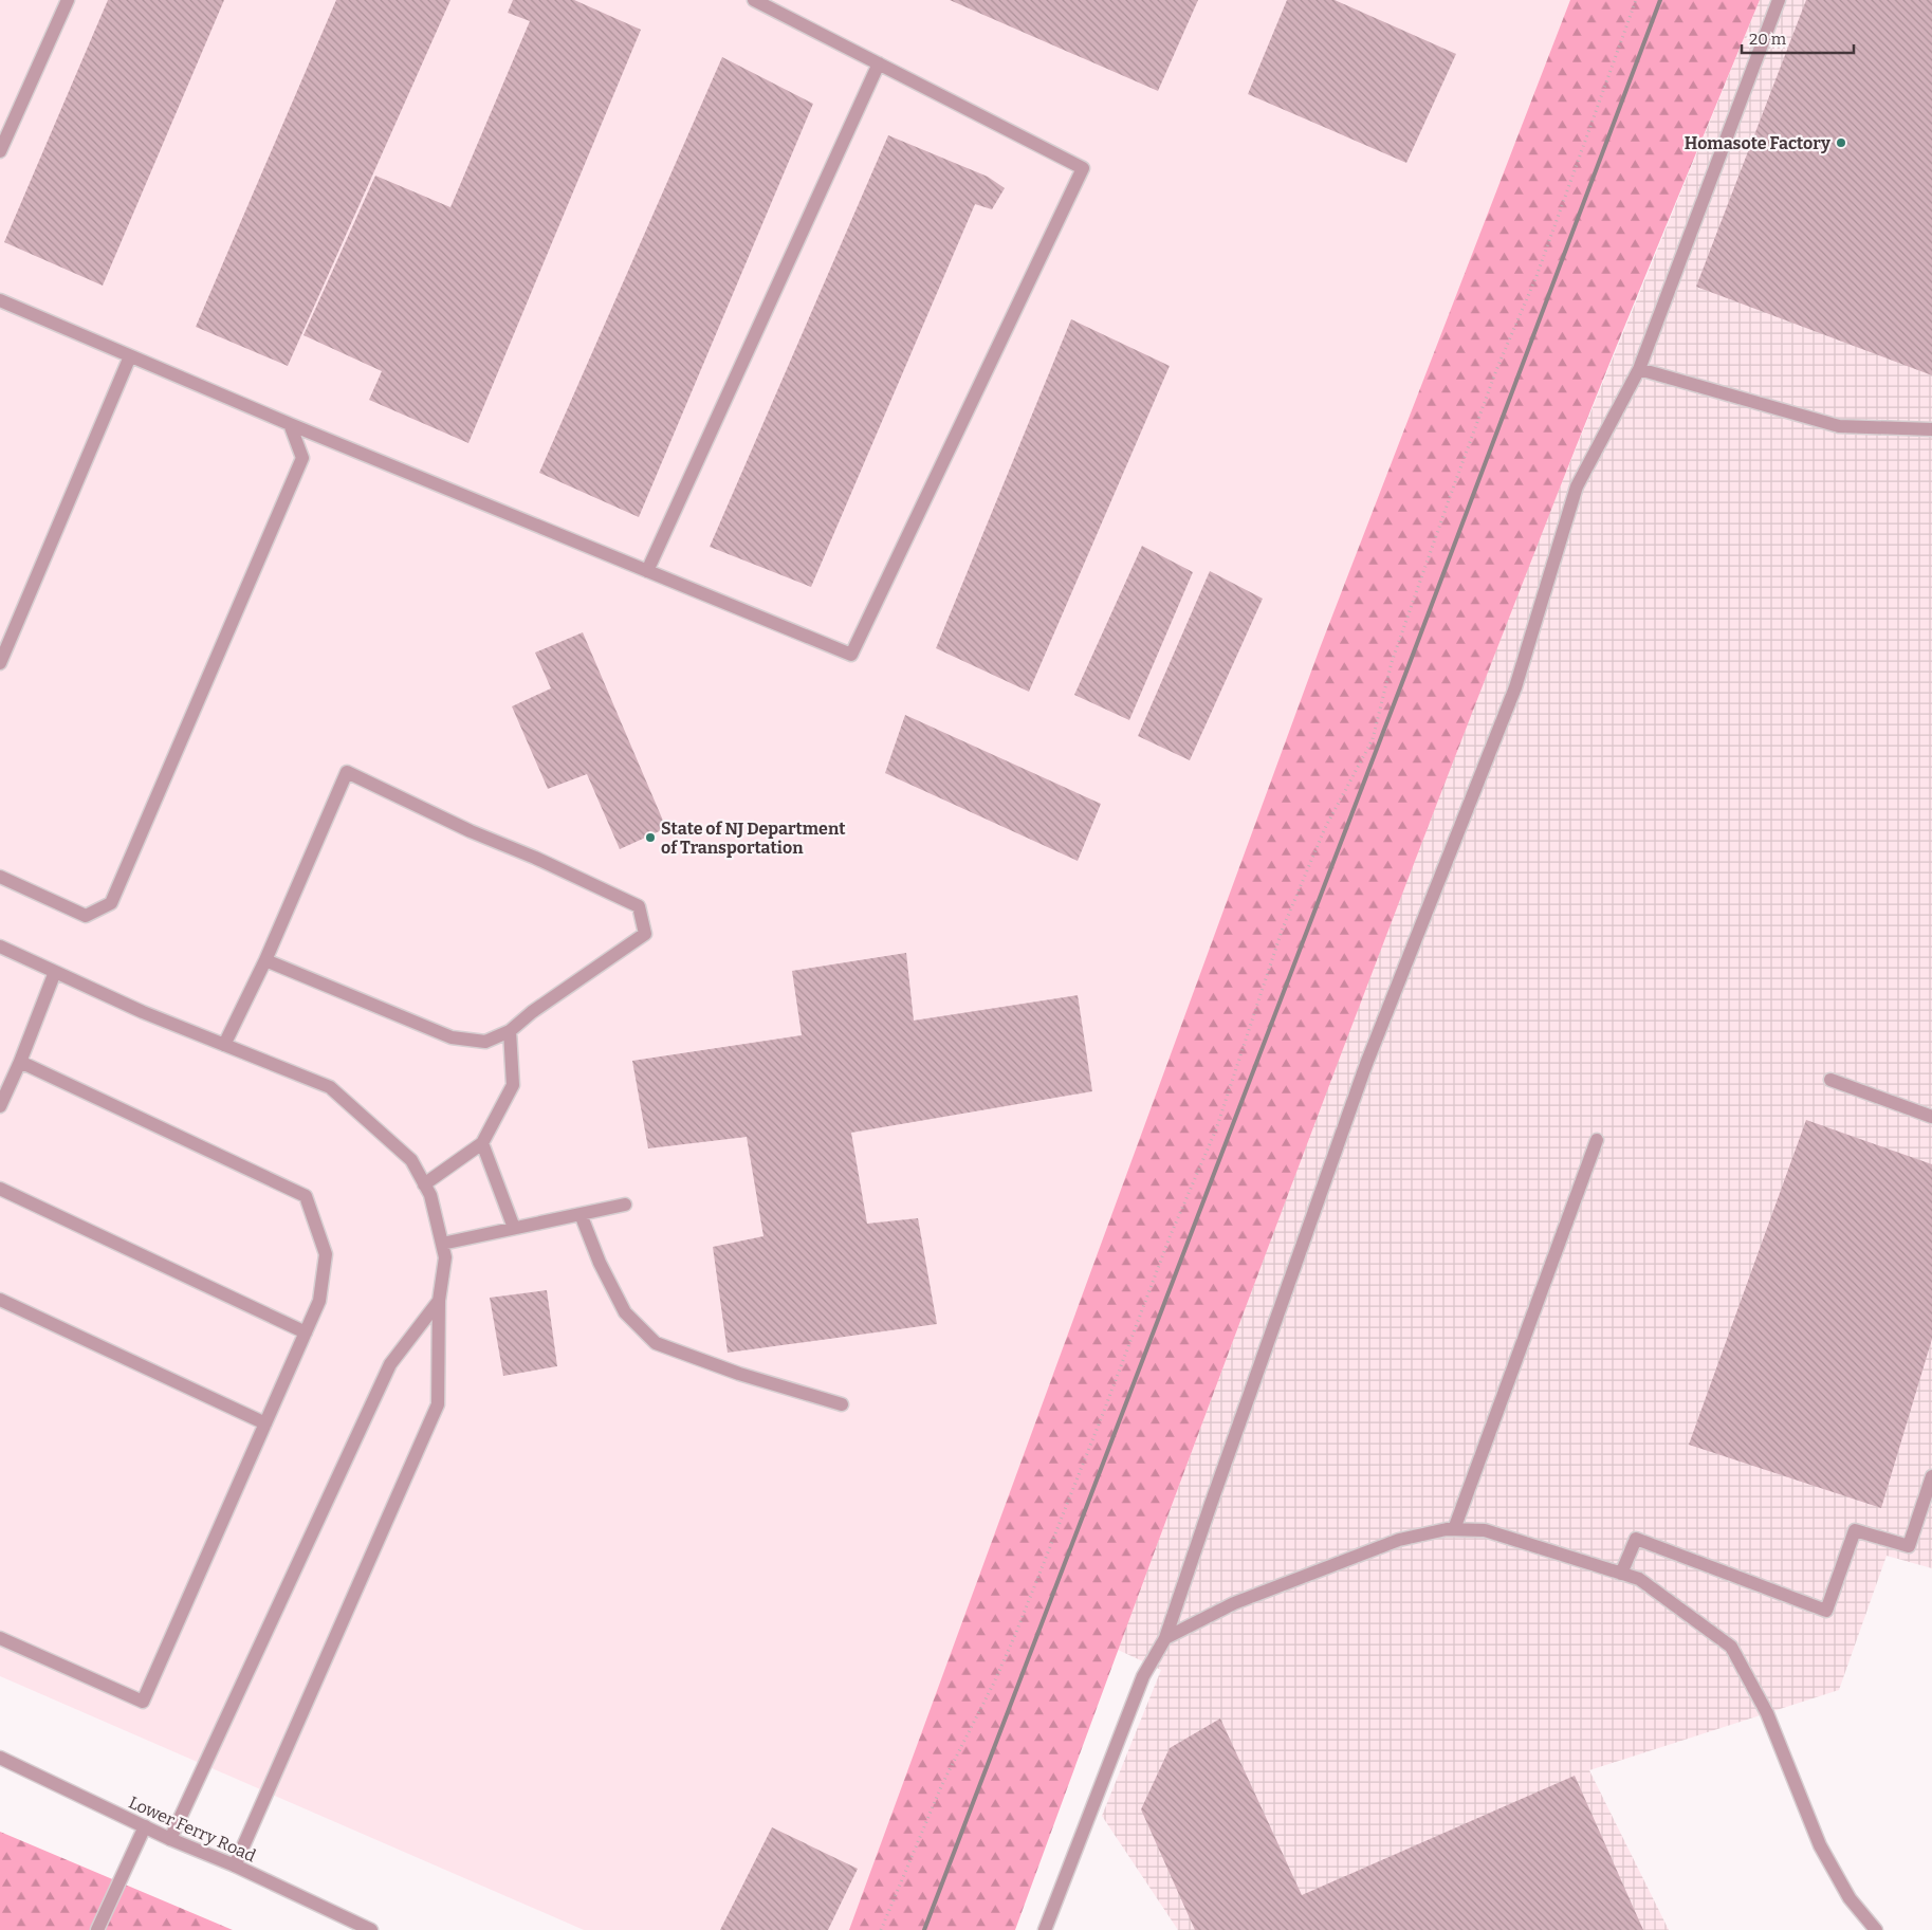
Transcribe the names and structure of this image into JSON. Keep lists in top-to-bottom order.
{
  "streets": {
    "street": ["Lower Ferry Road"]
  },
  "places": ["Homasote Factory", "State of NJ Department of Transportation"],
  "scale_bar": "20 m"
}
